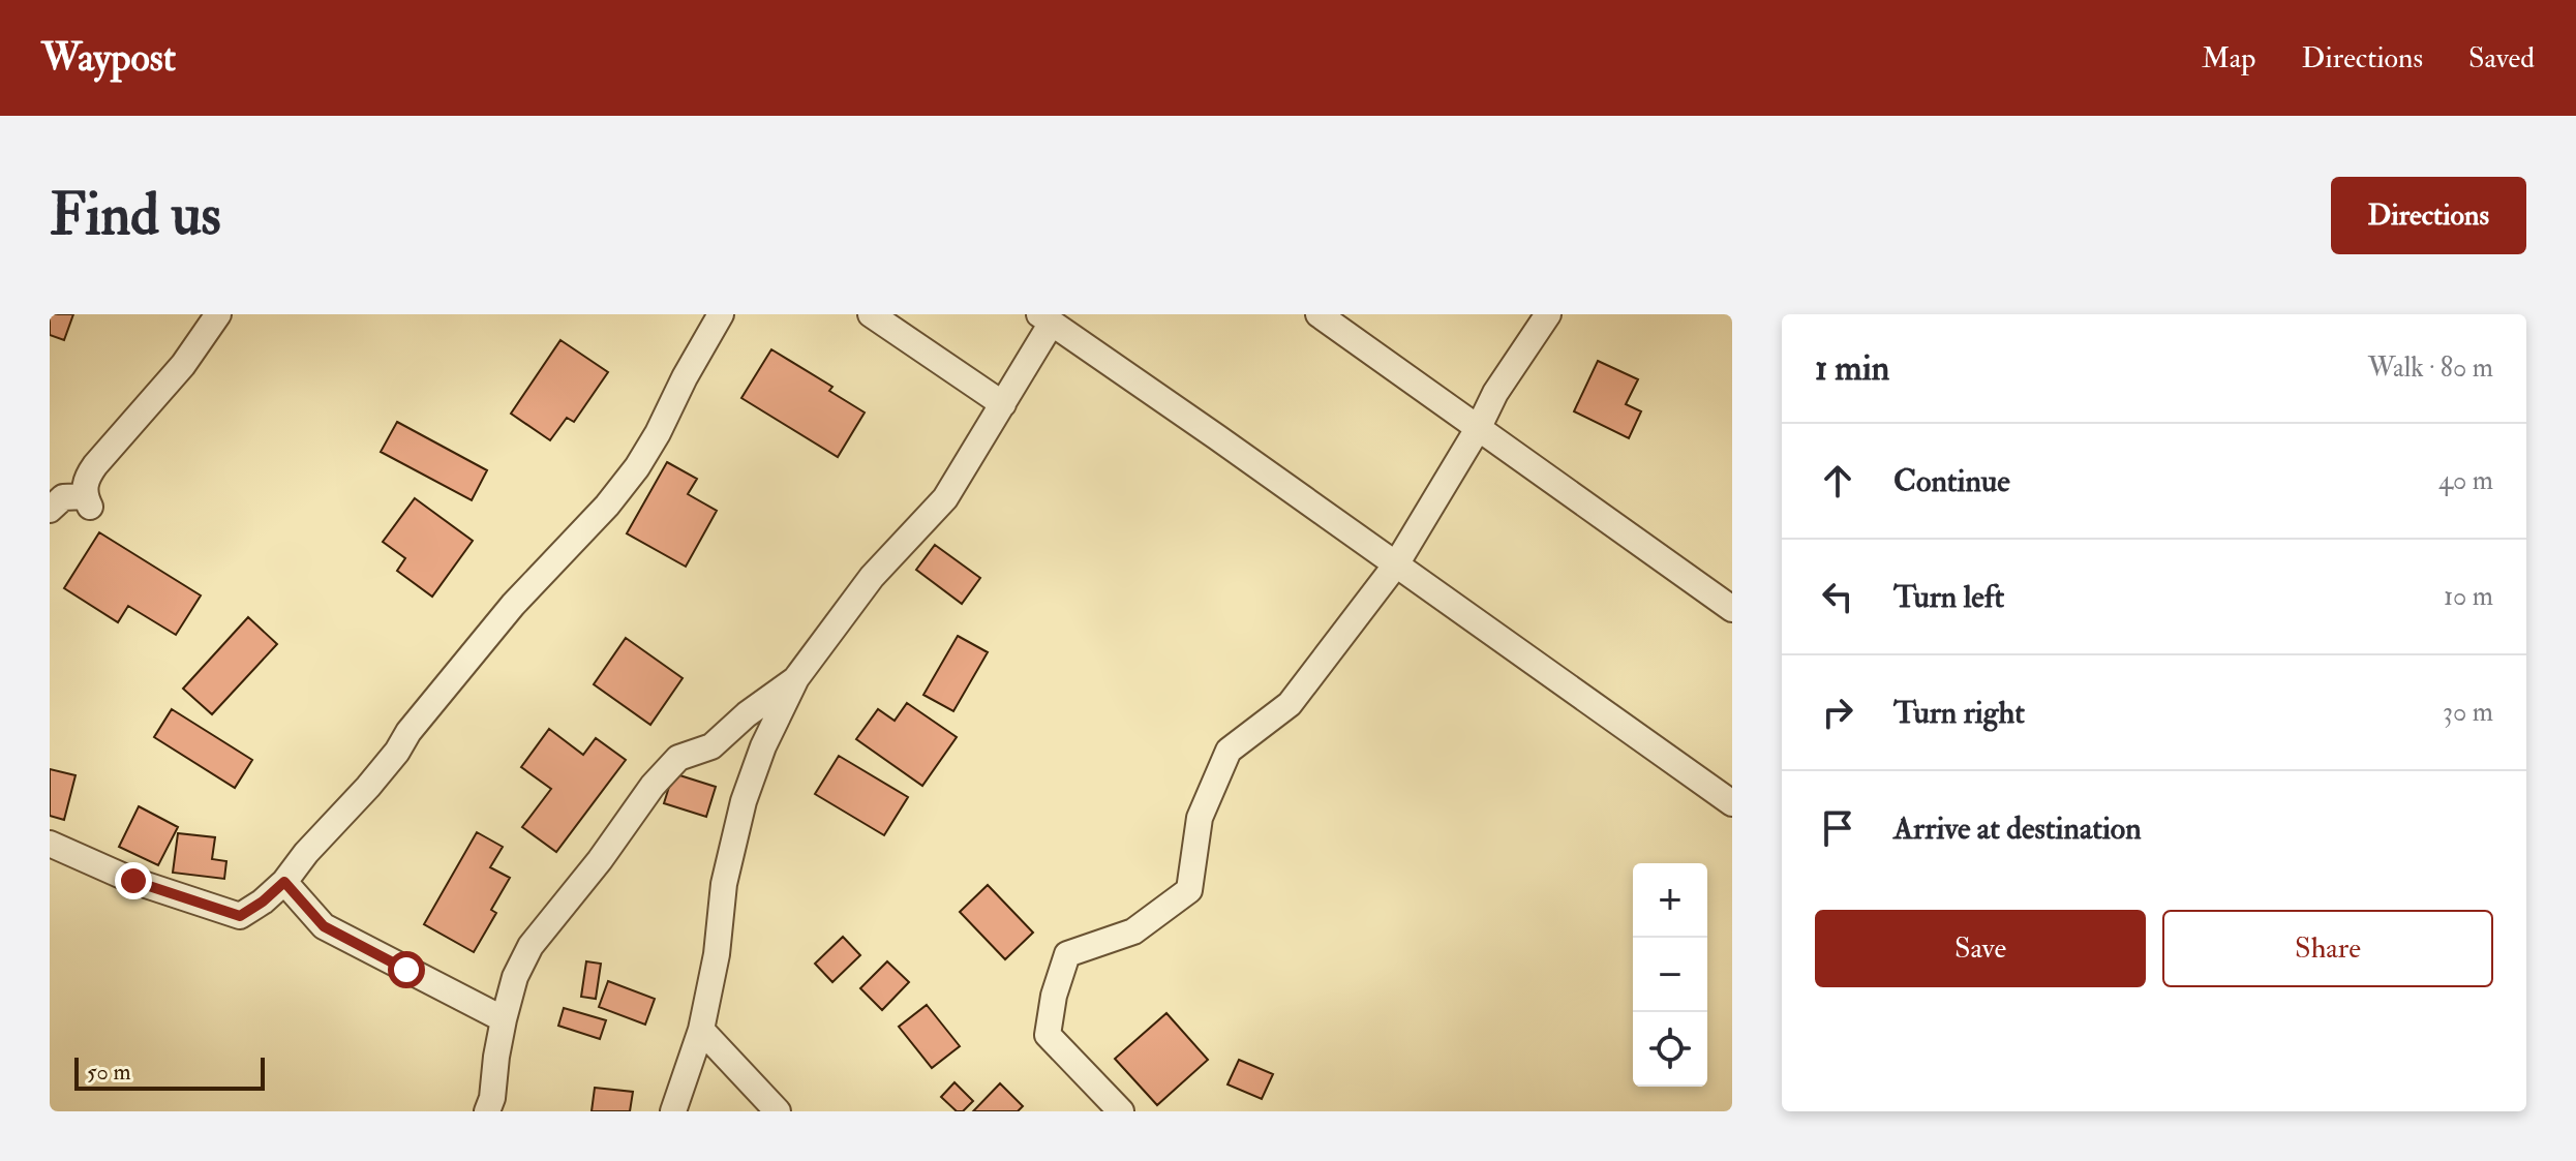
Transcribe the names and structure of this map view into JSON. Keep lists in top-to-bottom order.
{
  "scale_bar": "50 m",
  "page": {
    "header": "Waypost",
    "nav": ["Map", "Directions", "Saved"],
    "buttons": [
      "Directions",
      ["Save", "Share"]
    ],
    "title": "Find us",
    "heading": ["1 min", "Walk · 80 m"],
    "list": [
      ["Continue", "40 m"],
      ["Turn left", "10 m"],
      ["Turn right", "30 m"],
      "Arrive at destination"
    ],
    "map_buttons": ["+", "−"],
    "scale": "50 m"
  }
}
